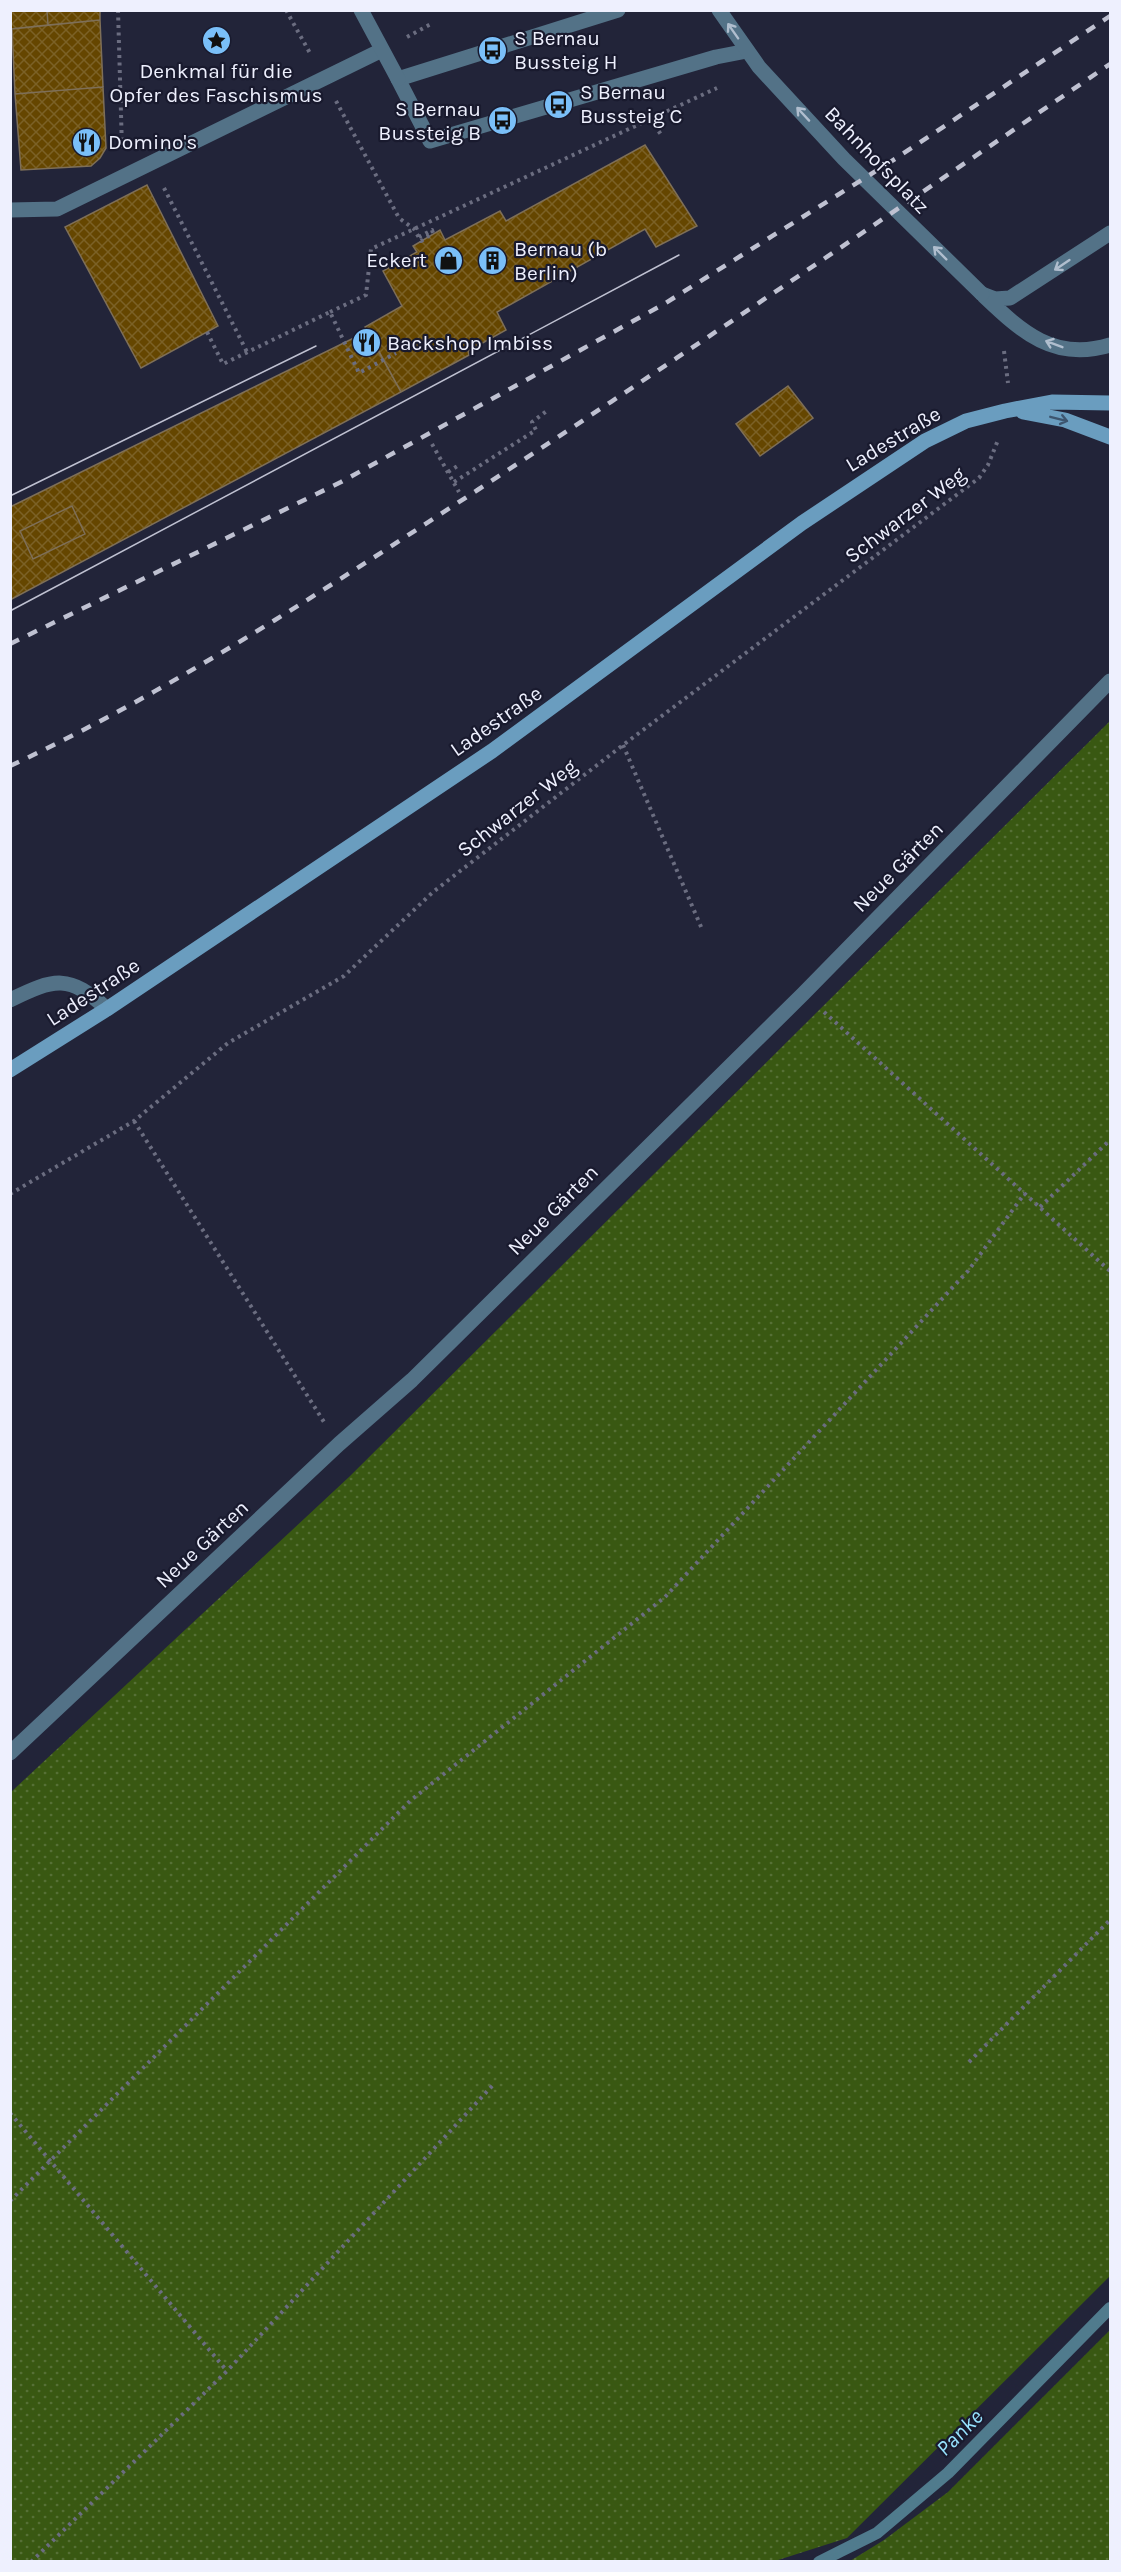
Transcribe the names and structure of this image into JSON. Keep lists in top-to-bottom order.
{
  "streets": {
    "street": ["Bahnhofsplatz", "Ladestraße", "Neue Gärten"],
    "path": ["Schwarzer Weg"]
  },
  "crossings": [
    ["Ladestraße", "Schwarzer Weg"]
  ],
  "one_way": ["Bahnhofsplatz"],
  "water": ["Panke"],
  "places": {
    "place": ["Denkmal für die Opfer des Faschismus"],
    "bus stop": ["S Bernau Bussteig H", "S Bernau Bussteig C", "S Bernau Bussteig B"],
    "restaurant": ["Domino's", "Backshop Imbiss"],
    "shop": ["Eckert"],
    "building": ["Bernau (b Berlin)"]
  }
}
